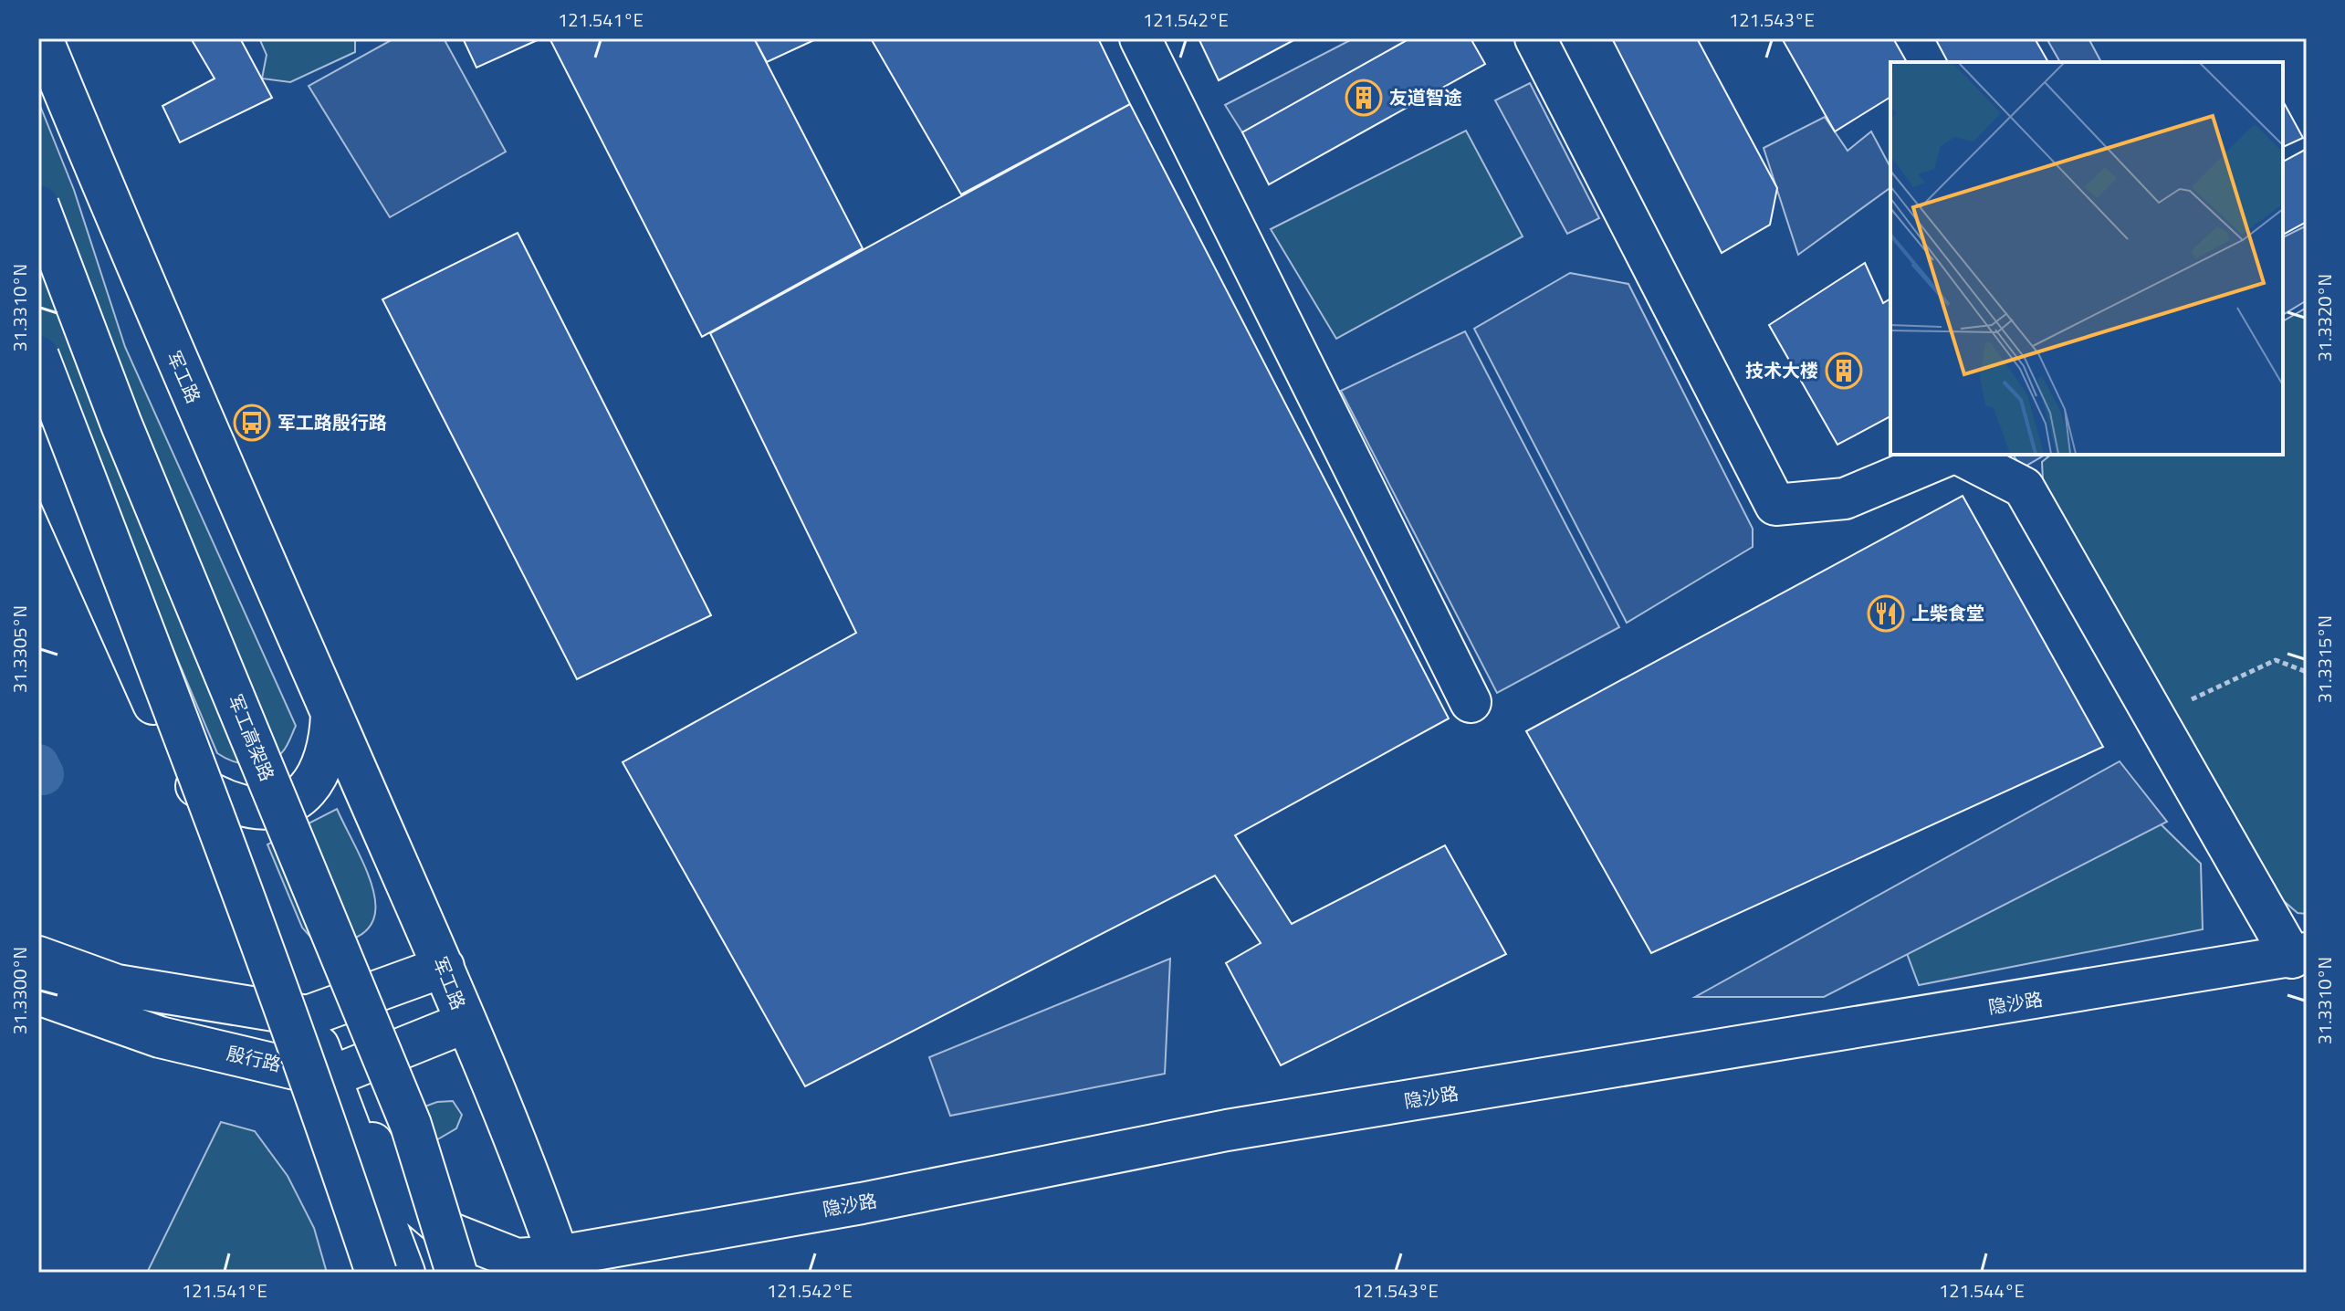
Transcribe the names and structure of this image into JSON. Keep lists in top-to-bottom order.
{
  "streets": {
    "main road": [
      "军工路",
      "军工高架路",
      "隐沙路",
      "殷行路"
    ]
  },
  "crossings": [
    ["军工路", "隐沙路"]
  ],
  "places": {
    "building": ["友道智途", "技术大楼"],
    "bus stop": ["军工路殷行路"],
    "restaurant": ["上柴食堂"]
  },
  "coordinates": [
    "121.541°E",
    "121.542°E",
    "121.543°E",
    "31.3310°N",
    "31.3320°N",
    "31.3305°N",
    "31.3315°N",
    "31.3300°N",
    "121.544°E"
  ]
}
